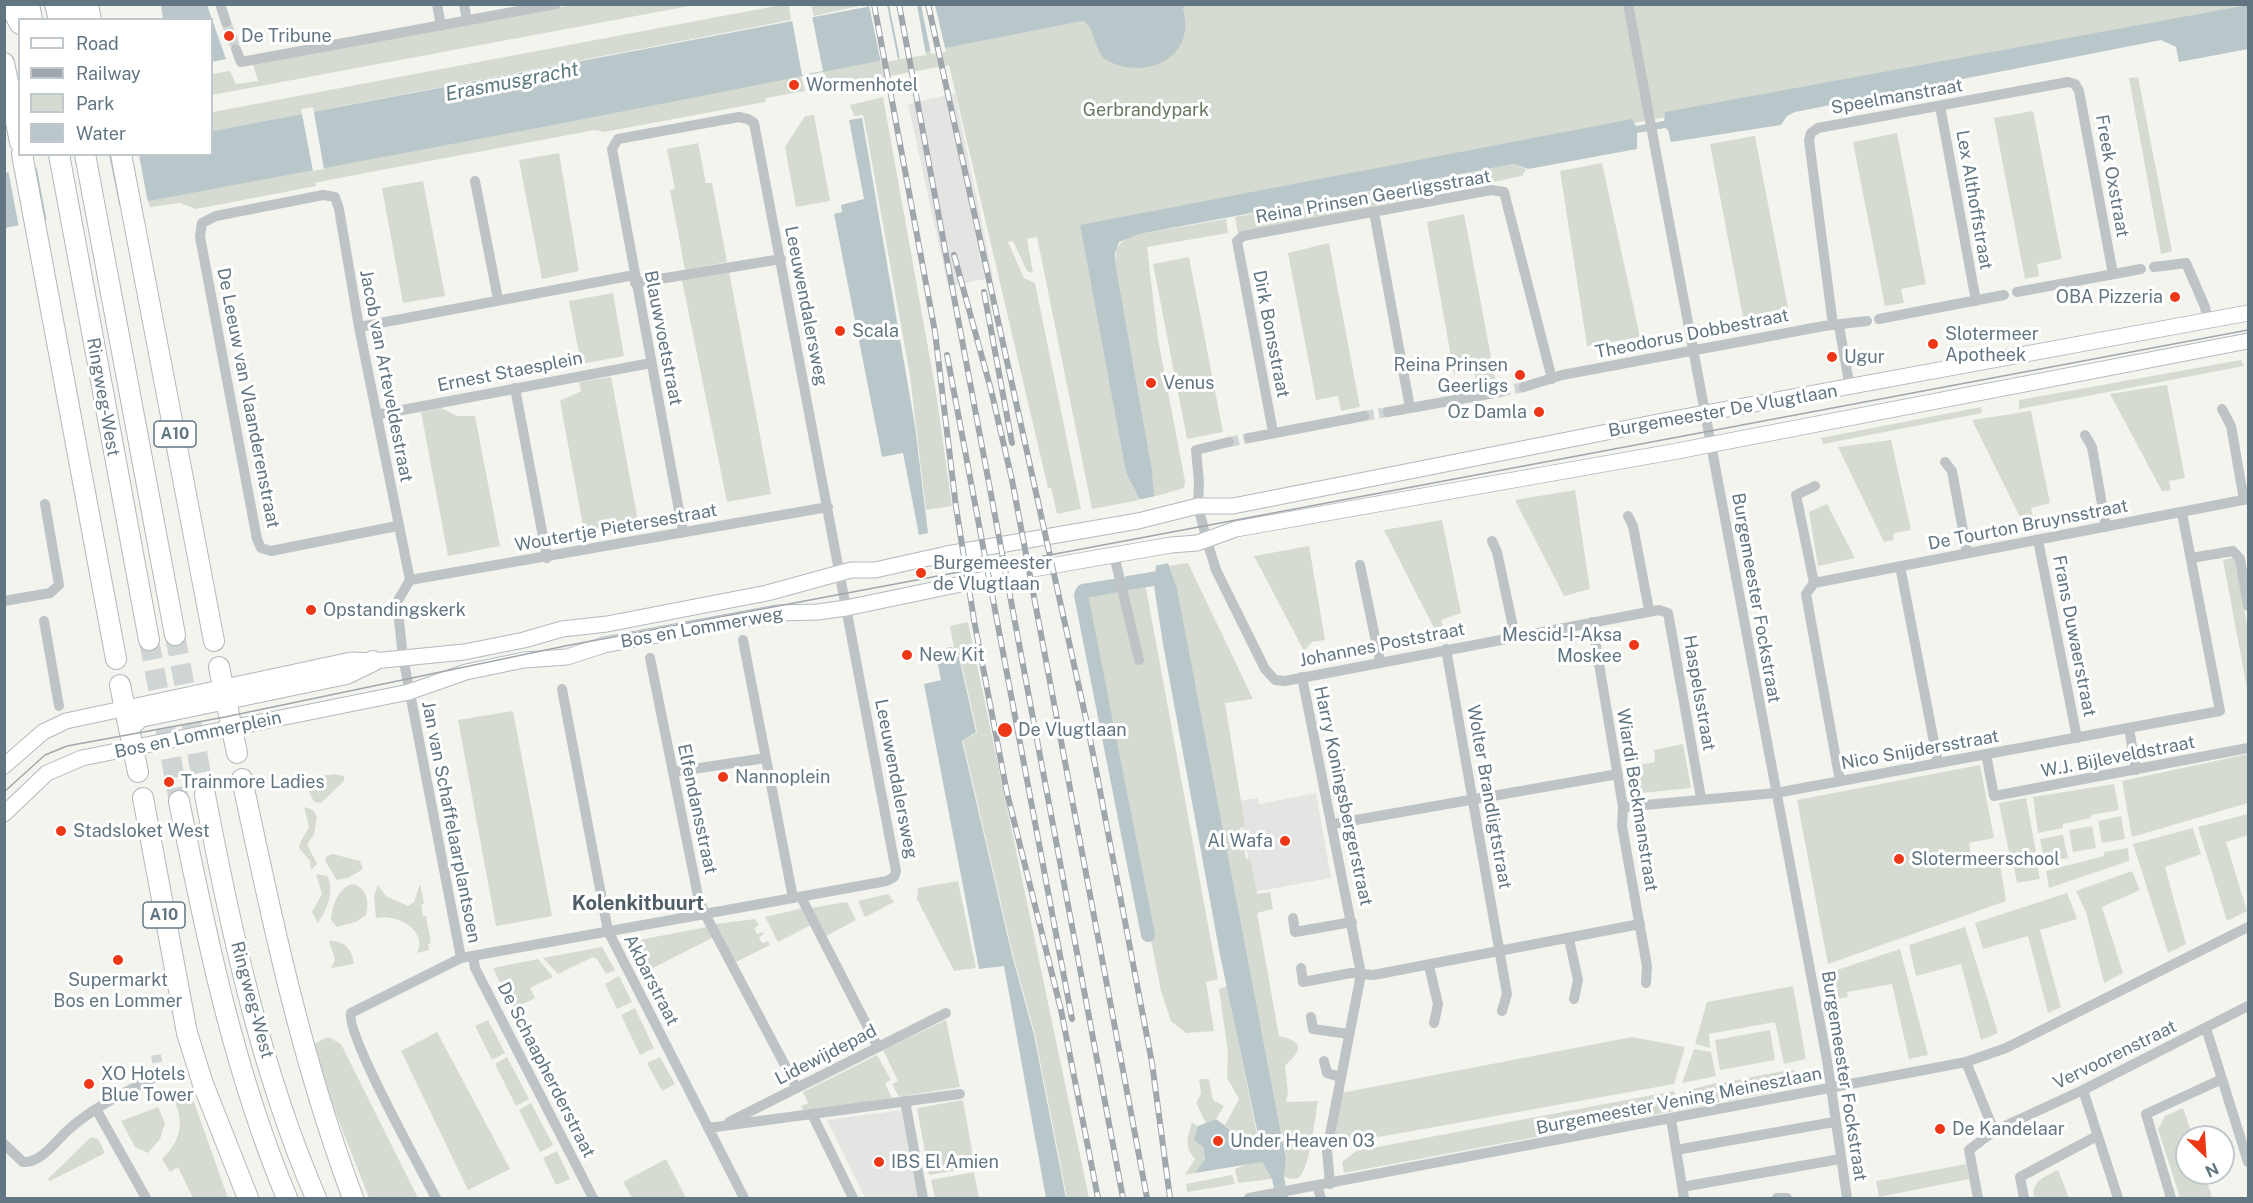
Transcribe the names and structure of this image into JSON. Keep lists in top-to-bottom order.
{
  "streets": {
    "highway": ["Ringweg-West", "A10"],
    "main road": ["Burgemeester De Vlugtlaan", "Bos en Lommerweg", "Bos en Lommerplein"],
    "street": [
      "Speelmanstraat",
      "Freek Oxstraat",
      "Reina Prinsen Geerligsstraat",
      "Lex Althoffstraat",
      "Leeuwendalersweg",
      "Dirk Bonsstraat",
      "Theodorus Dobbestraat",
      "Blauwvoetstraat",
      "Ernest Staesplein",
      "Jacob van Arteveldestraat",
      "De Leeuw van Vlaanderenstraat",
      "De Tourton Bruynsstraat",
      "Woutertje Pietersestraat",
      "Burgemeester Fockstraat",
      "Frans Duwaerstraat",
      "Johannes Poststraat",
      "Haspelsstraat",
      "Nico Snijdersstraat",
      "W.J. Bijleveldstraat",
      "Harry Koningsbergerstraat",
      "Wolter Brandligtstraat",
      "Wiardi Beckmanstraat",
      "Elfendansstraat",
      "Jan van Schaffelaarplantsoen",
      "Akbarstraat",
      "Lidewijdepad",
      "Vervoorenstraat",
      "De Schaapherderstraat",
      "Burgemeester Vening Meineszlaan"
    ]
  },
  "crossings": [
    ["Speelmanstraat", "Freek Oxstraat"],
    ["Speelmanstraat", "Lex Althoffstraat"],
    ["Speelmanstraat", "Theodorus Dobbestraat"],
    ["Speelmanstraat", "Burgemeester De Vlugtlaan"],
    ["Reina Prinsen Geerligsstraat", "Dirk Bonsstraat"],
    ["Reina Prinsen Geerligsstraat", "Theodorus Dobbestraat"],
    ["Leeuwendalersweg", "Blauwvoetstraat"],
    ["Leeuwendalersweg", "Woutertje Pietersestraat"],
    ["Leeuwendalersweg", "Bos en Lommerweg"],
    ["Leeuwendalersweg", "Elfendansstraat"],
    ["Leeuwendalersweg", "Jan van Schaffelaarplantsoen"],
    ["Leeuwendalersweg", "Akbarstraat"],
    ["Leeuwendalersweg", "De Schaapherderstraat"],
    ["Theodorus Dobbestraat", "Burgemeester Fockstraat"],
    ["Blauwvoetstraat", "Ernest Staesplein"],
    ["Blauwvoetstraat", "Woutertje Pietersestraat"],
    ["Ernest Staesplein", "Jacob van Arteveldestraat"],
    ["Jacob van Arteveldestraat", "De Leeuw van Vlaanderenstraat"],
    ["Jacob van Arteveldestraat", "Woutertje Pietersestraat"],
    ["Ringweg-West", "A10"],
    ["Burgemeester De Vlugtlaan", "Burgemeester Fockstraat"],
    ["Burgemeester De Vlugtlaan", "Bos en Lommerweg"],
    ["Burgemeester De Vlugtlaan", "Johannes Poststraat"],
    ["De Tourton Bruynsstraat", "Frans Duwaerstraat"],
    ["Burgemeester Fockstraat", "Nico Snijdersstraat"],
    ["Burgemeester Fockstraat", "Burgemeester Vening Meineszlaan"],
    ["Bos en Lommerweg", "Bos en Lommerplein"],
    ["Bos en Lommerweg", "Jan van Schaffelaarplantsoen"],
    ["Frans Duwaerstraat", "Nico Snijdersstraat"],
    ["Johannes Poststraat", "Haspelsstraat"],
    ["Johannes Poststraat", "Harry Koningsbergerstraat"],
    ["Johannes Poststraat", "Wolter Brandligtstraat"],
    ["Johannes Poststraat", "Wiardi Beckmanstraat"],
    ["Haspelsstraat", "Nico Snijdersstraat"],
    ["Bos en Lommerplein", "Jan van Schaffelaarplantsoen"],
    ["Nico Snijdersstraat", "W.J. Bijleveldstraat"],
    ["Nico Snijdersstraat", "Wiardi Beckmanstraat"],
    ["Harry Koningsbergerstraat", "Burgemeester Vening Meineszlaan"],
    ["Elfendansstraat", "Lidewijdepad"]
  ],
  "districts": ["Kolenkitbuurt"],
  "water": ["Erasmusgracht"],
  "parks": ["Gerbrandypark"],
  "places": [
    "De Tribune",
    "Wormenhotel",
    "OBA Pizzeria",
    "Scala",
    "Slotermeer Apotheek",
    "Ugur",
    "Reina Prinsen Geerligs",
    "Venus",
    "Oz Damla",
    "Burgemeester de Vlugtlaan",
    "Opstandingskerk",
    "Mescid-I-Aksa Moskee",
    "New Kit",
    "De Vlugtlaan",
    "Nannoplein",
    "Trainmore Ladies",
    "Stadsloket West",
    "Al Wafa",
    "Slotermeerschool",
    "Supermarkt Bos en Lommer",
    "XO Hotels Blue Tower",
    "De Kandelaar",
    "Under Heaven 03",
    "IBS El Amien"
  ],
  "legend": [
    "Road",
    "Railway",
    "Park",
    "Water"
  ],
  "north": "bottom right"
}
